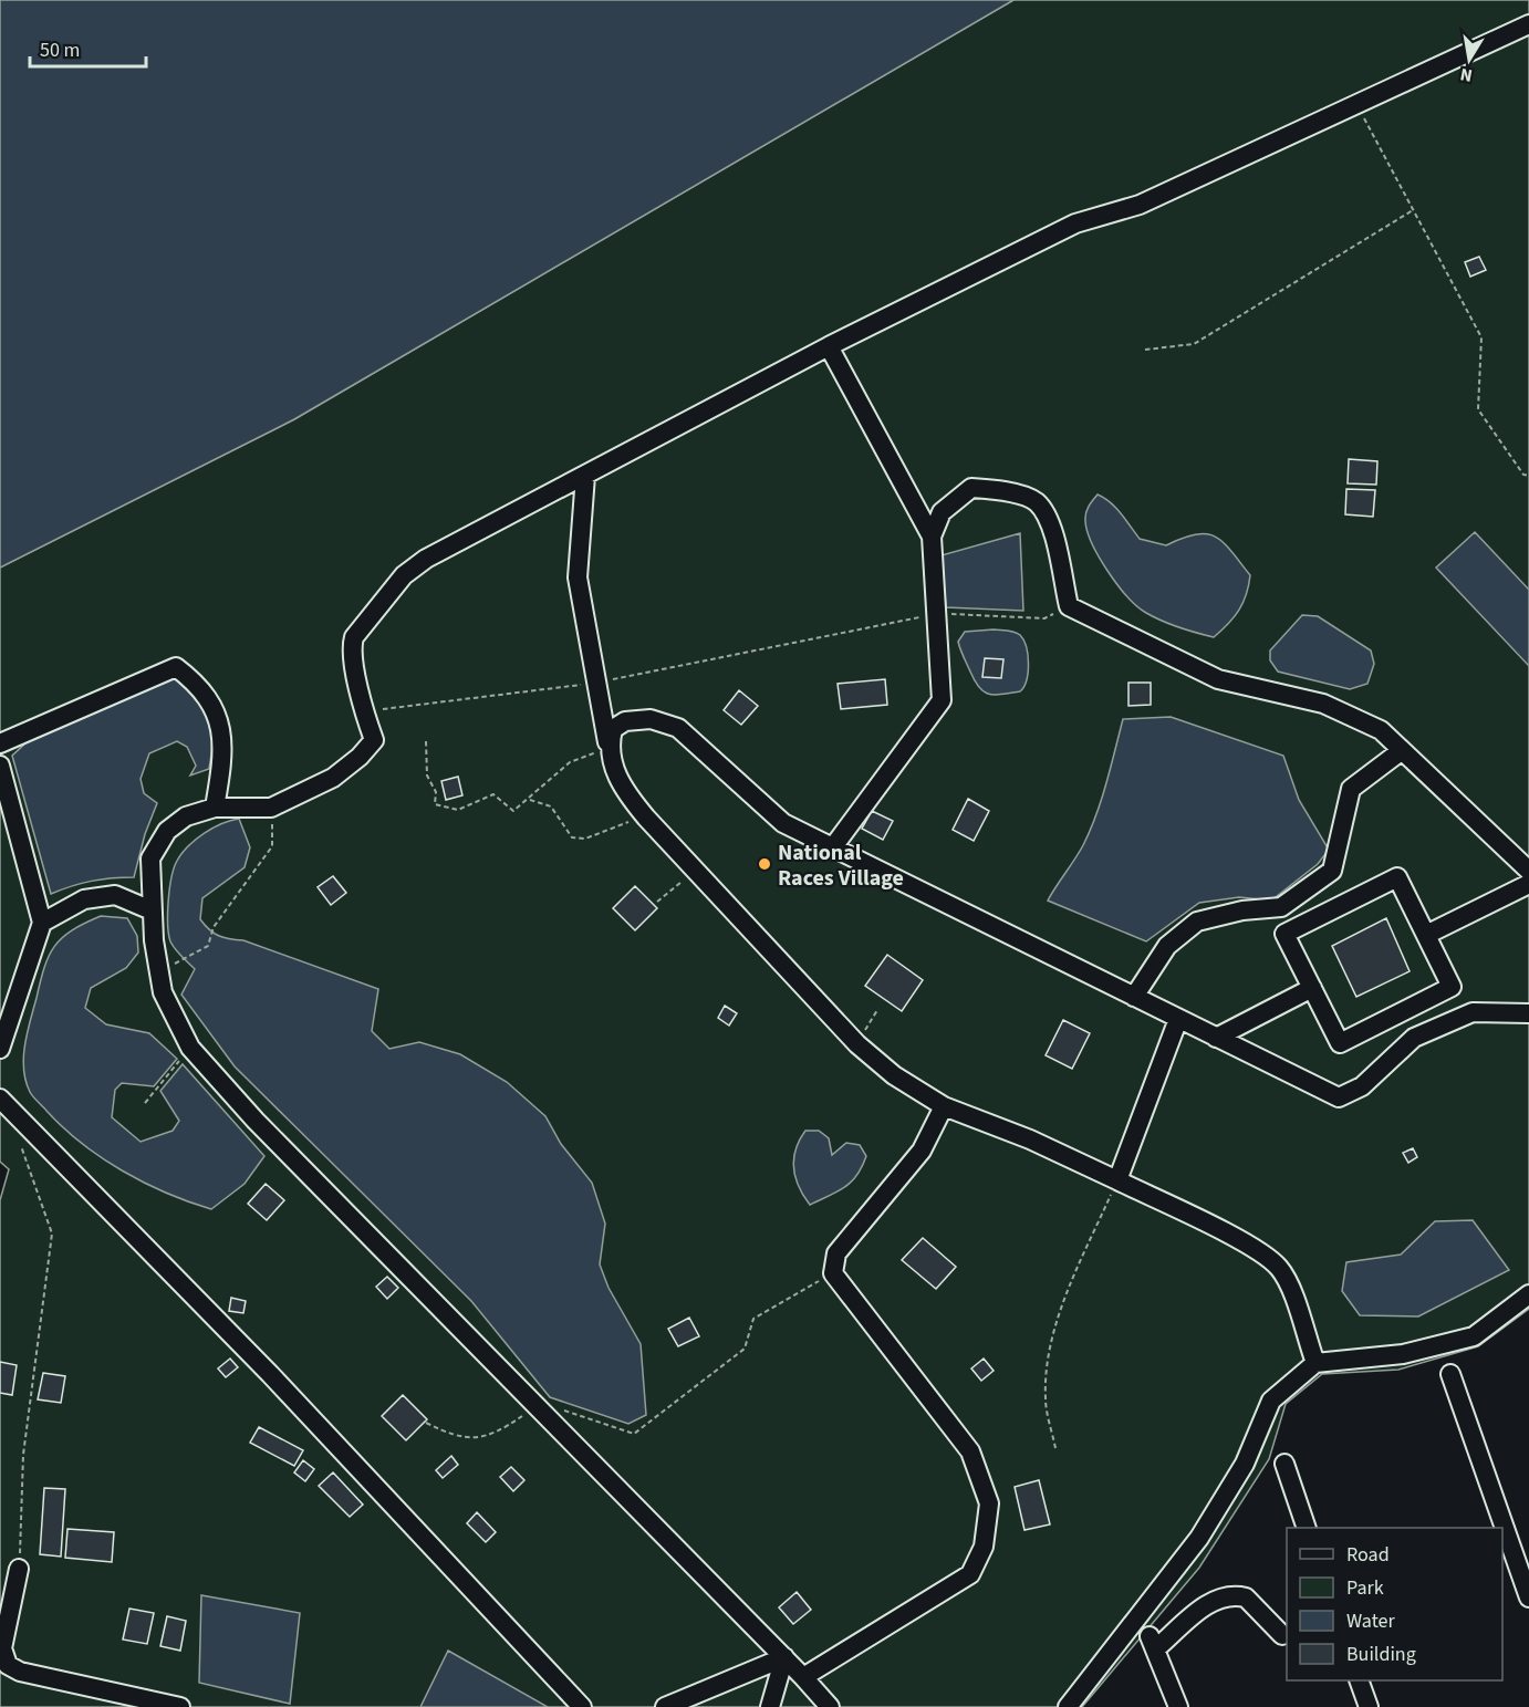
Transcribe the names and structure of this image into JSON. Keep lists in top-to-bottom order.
{
  "places": ["National Races Village"],
  "legend": [
    "Road",
    "Park",
    "Water",
    "Building"
  ],
  "scale_bar": "50 m",
  "north": "bottom"
}
